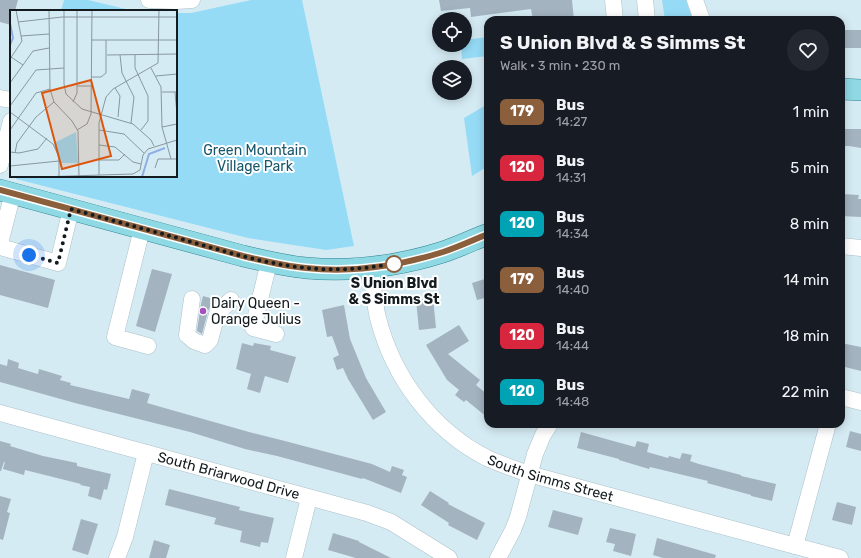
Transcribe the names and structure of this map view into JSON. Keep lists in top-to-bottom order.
{
  "streets": {
    "street": ["South Briarwood Drive", "South Simms Street"]
  },
  "parks": ["Green Mountain Village Park"],
  "places": ["S Union Blvd & S Simms St", "Dairy Queen - Orange Julius"],
  "lines": ["bus line 179"],
  "page": {
    "heading": ["S Union Blvd & S Simms St", "Walk · 3 min · 230 m"],
    "list": [
      {
        "mark": "179",
        "name": "Bus",
        "note": "14:27",
        "value": "1 min"
      },
      {
        "mark": "120",
        "name": "Bus",
        "note": "14:31",
        "value": "5 min"
      },
      {
        "mark": "120",
        "name": "Bus",
        "note": "14:34",
        "value": "8 min"
      },
      {
        "mark": "179",
        "name": "Bus",
        "note": "14:40",
        "value": "14 min"
      },
      {
        "mark": "120",
        "name": "Bus",
        "note": "14:44",
        "value": "18 min"
      },
      {
        "mark": "120",
        "name": "Bus",
        "note": "14:48",
        "value": "22 min"
      }
    ]
  }
}
